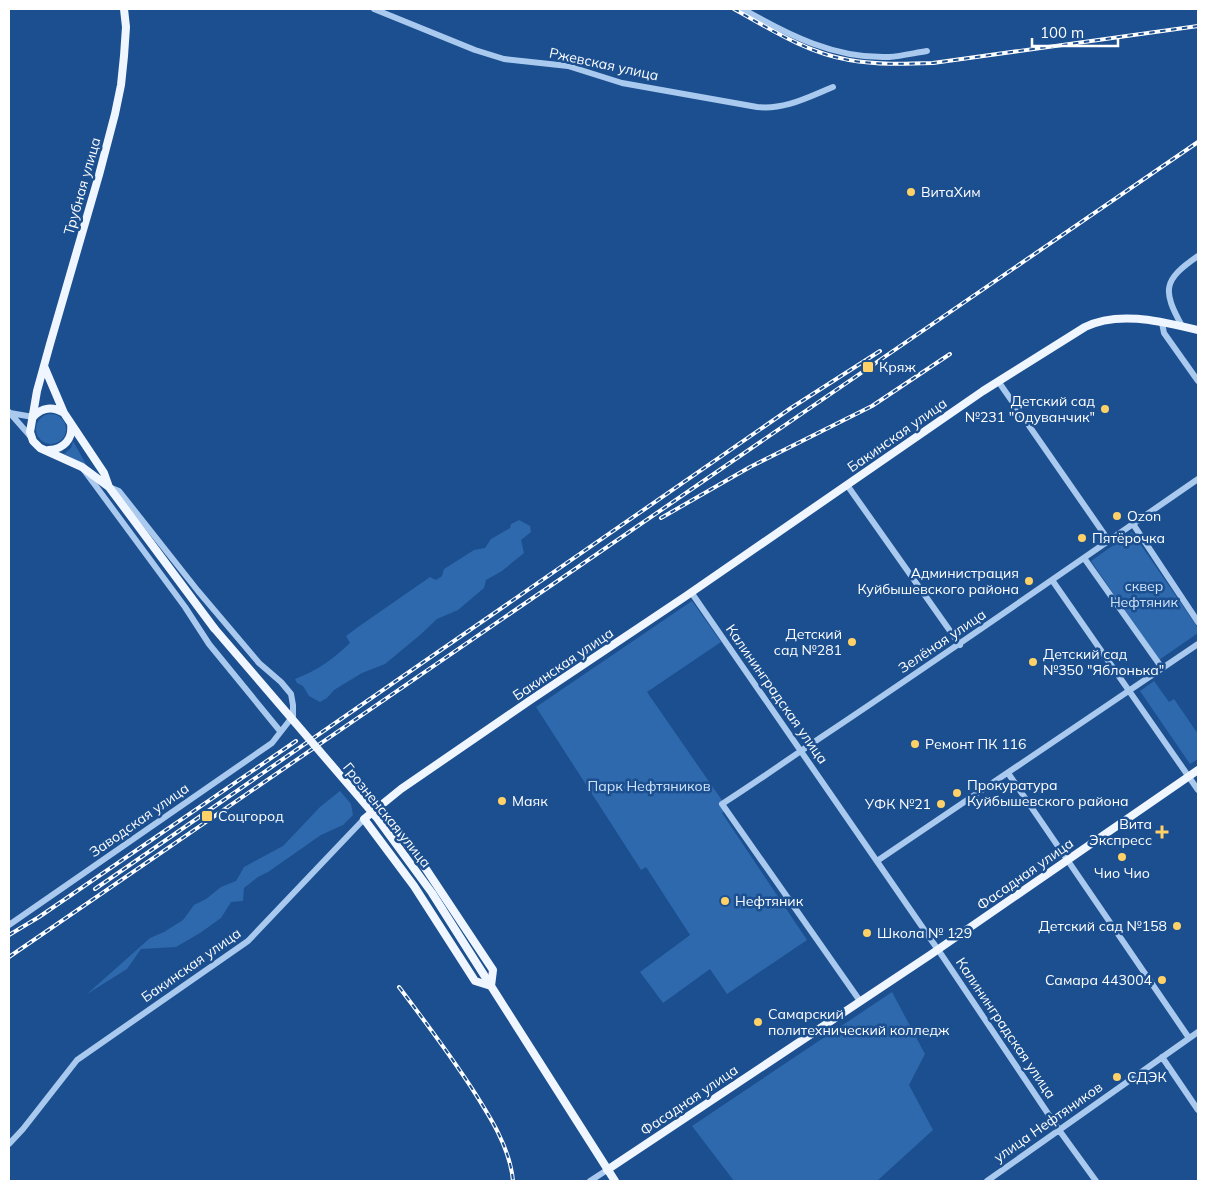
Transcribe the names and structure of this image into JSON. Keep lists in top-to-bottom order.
{
  "streets": {
    "main road": [
      "Трубная улица",
      "Бакинская улица",
      "Грозненская улица",
      "Фасадная улица"
    ],
    "street": [
      "Ржевская улица",
      "Зелёная улица",
      "Калининградская улица",
      "Заводская улица",
      "улица Нефтяников"
    ]
  },
  "crossings": [
    ["Бакинская улица", "Калининградская улица"],
    ["Зелёная улица", "Калининградская улица"],
    ["Зелёная улица", "Фасадная улица"],
    ["Калининградская улица", "Фасадная улица"],
    ["Калининградская улица", "улица Нефтяников"],
    ["Грозненская улица", "Заводская улица"],
    ["Грозненская улица", "Фасадная улица"]
  ],
  "parks": ["сквер Нефтяник", "Парк Нефтяников"],
  "places": {
    "other": [
      "ВитаХим",
      "Детский сад №231 \"Одуванчик\"",
      "Ozon",
      "Пятёрочка",
      "Администрация Куйбышевского района",
      "Детский сад №281",
      "Детский сад №350 \"Яблонька\"",
      "Ремонт ПК 116",
      "Прокуратура Куйбышевского района",
      "Маяк",
      "УФК №21",
      "Чио Чио",
      "Нефтяник",
      "Детский сад №158",
      "Школа № 129",
      "Самара 443004",
      "Самарский политехнический колледж",
      "СДЭК"
    ],
    "transit": ["Кряж", "Соцгород"],
    "health": ["Вита Экспресс"]
  },
  "scale_bar": "100 m"
}
